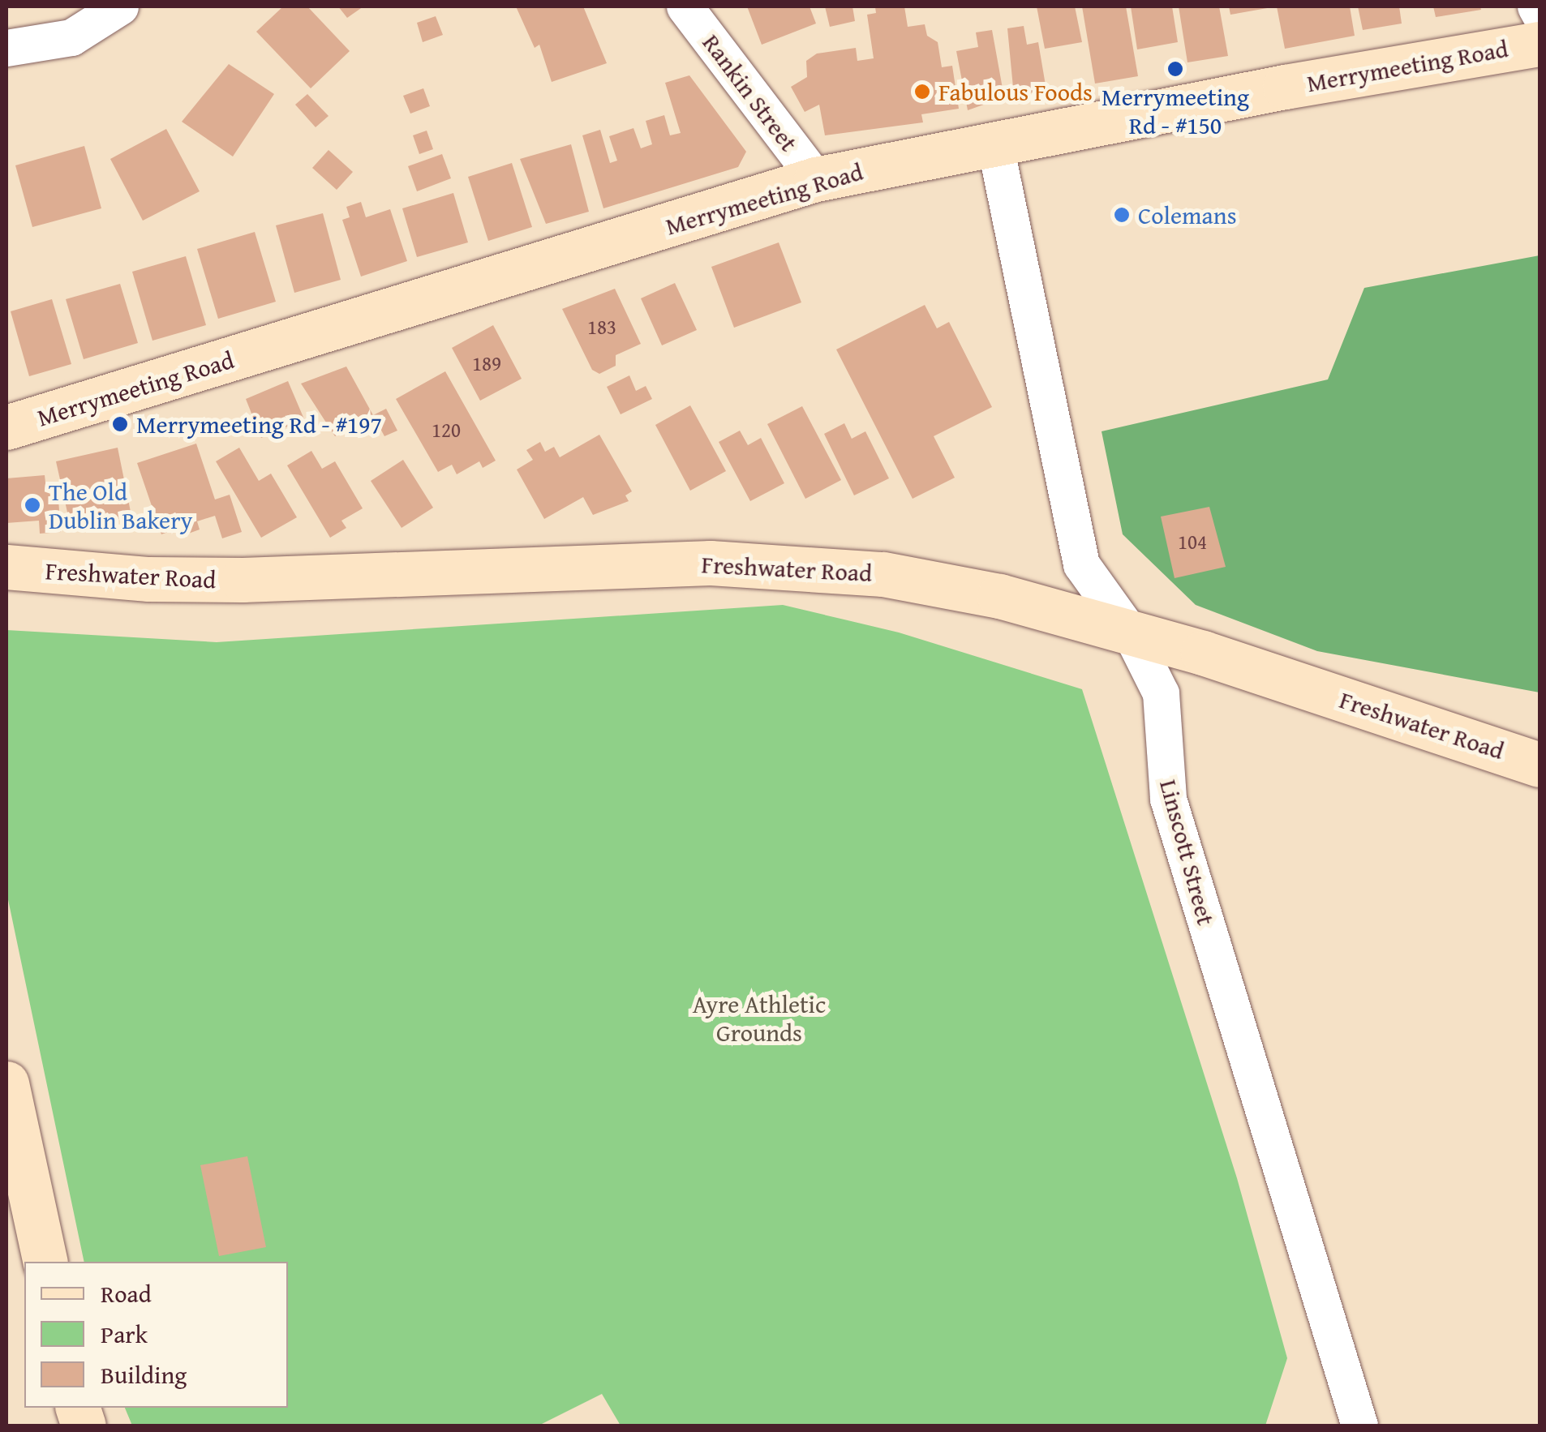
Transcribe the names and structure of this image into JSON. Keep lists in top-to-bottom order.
{
  "streets": {
    "street": [
      "Merrymeeting Road",
      "Rankin Street",
      "Freshwater Road",
      "Linscott Street"
    ]
  },
  "crossings": [
    ["Merrymeeting Road", "Rankin Street"],
    ["Merrymeeting Road", "Linscott Street"],
    ["Freshwater Road", "Linscott Street"]
  ],
  "parks": ["Ayre Athletic Grounds"],
  "places": [
    "Merrymeeting Rd - #150",
    "Fabulous Foods",
    "Colemans",
    "Merrymeeting Rd - #197",
    "The Old Dublin Bakery"
  ],
  "house_numbers": [
    "183",
    "189",
    "120",
    "104"
  ],
  "legend": ["Road", "Park", "Building"]
}
